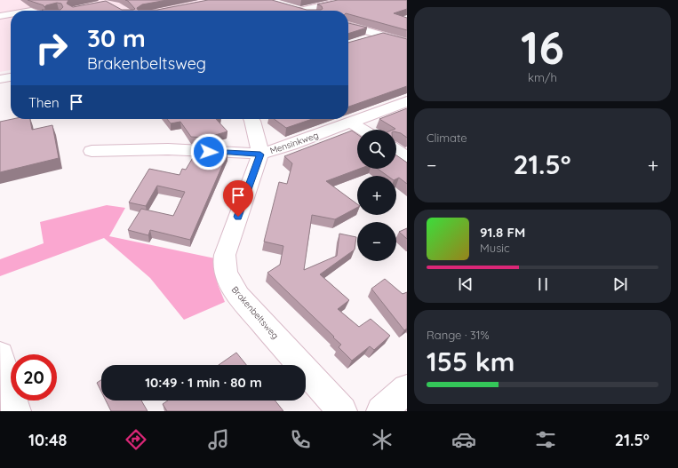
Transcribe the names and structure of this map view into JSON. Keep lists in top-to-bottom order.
{
  "streets": {
    "street": ["Mensinkweg", "Brakenbeltsweg"]
  },
  "crossings": [
    ["Mensinkweg", "Brakenbeltsweg"]
  ],
  "page": {
    "tile": [
      ["16", "km/h"],
      "Climate",
      ["Range · 31%", "155 km"]
    ],
    "turn": ["30 m", "Brakenbeltsweg"],
    "then": "Then",
    "map_buttons": ["+", "−"],
    "heat": ["−", "21.5°", "+"],
    "song": ["91.8 FM", "Music"],
    "limit": "20",
    "trip": "10:49 · 1 min · 80 m",
    "tabs": ["10:48", "21.5°"]
  }
}
